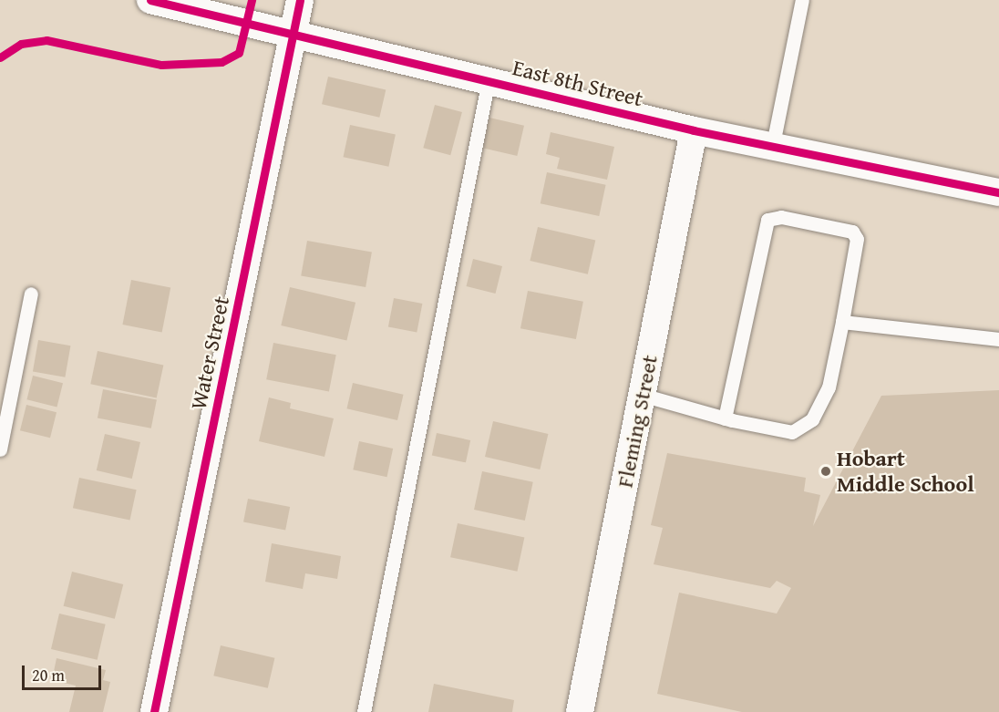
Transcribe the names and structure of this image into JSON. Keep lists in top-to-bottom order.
{
  "streets": {
    "street": ["East 8th Street", "Water Street", "Fleming Street"]
  },
  "crossings": [
    ["East 8th Street", "Water Street"],
    ["East 8th Street", "Fleming Street"]
  ],
  "places": ["Hobart Middle School"],
  "scale_bar": "20 m"
}
